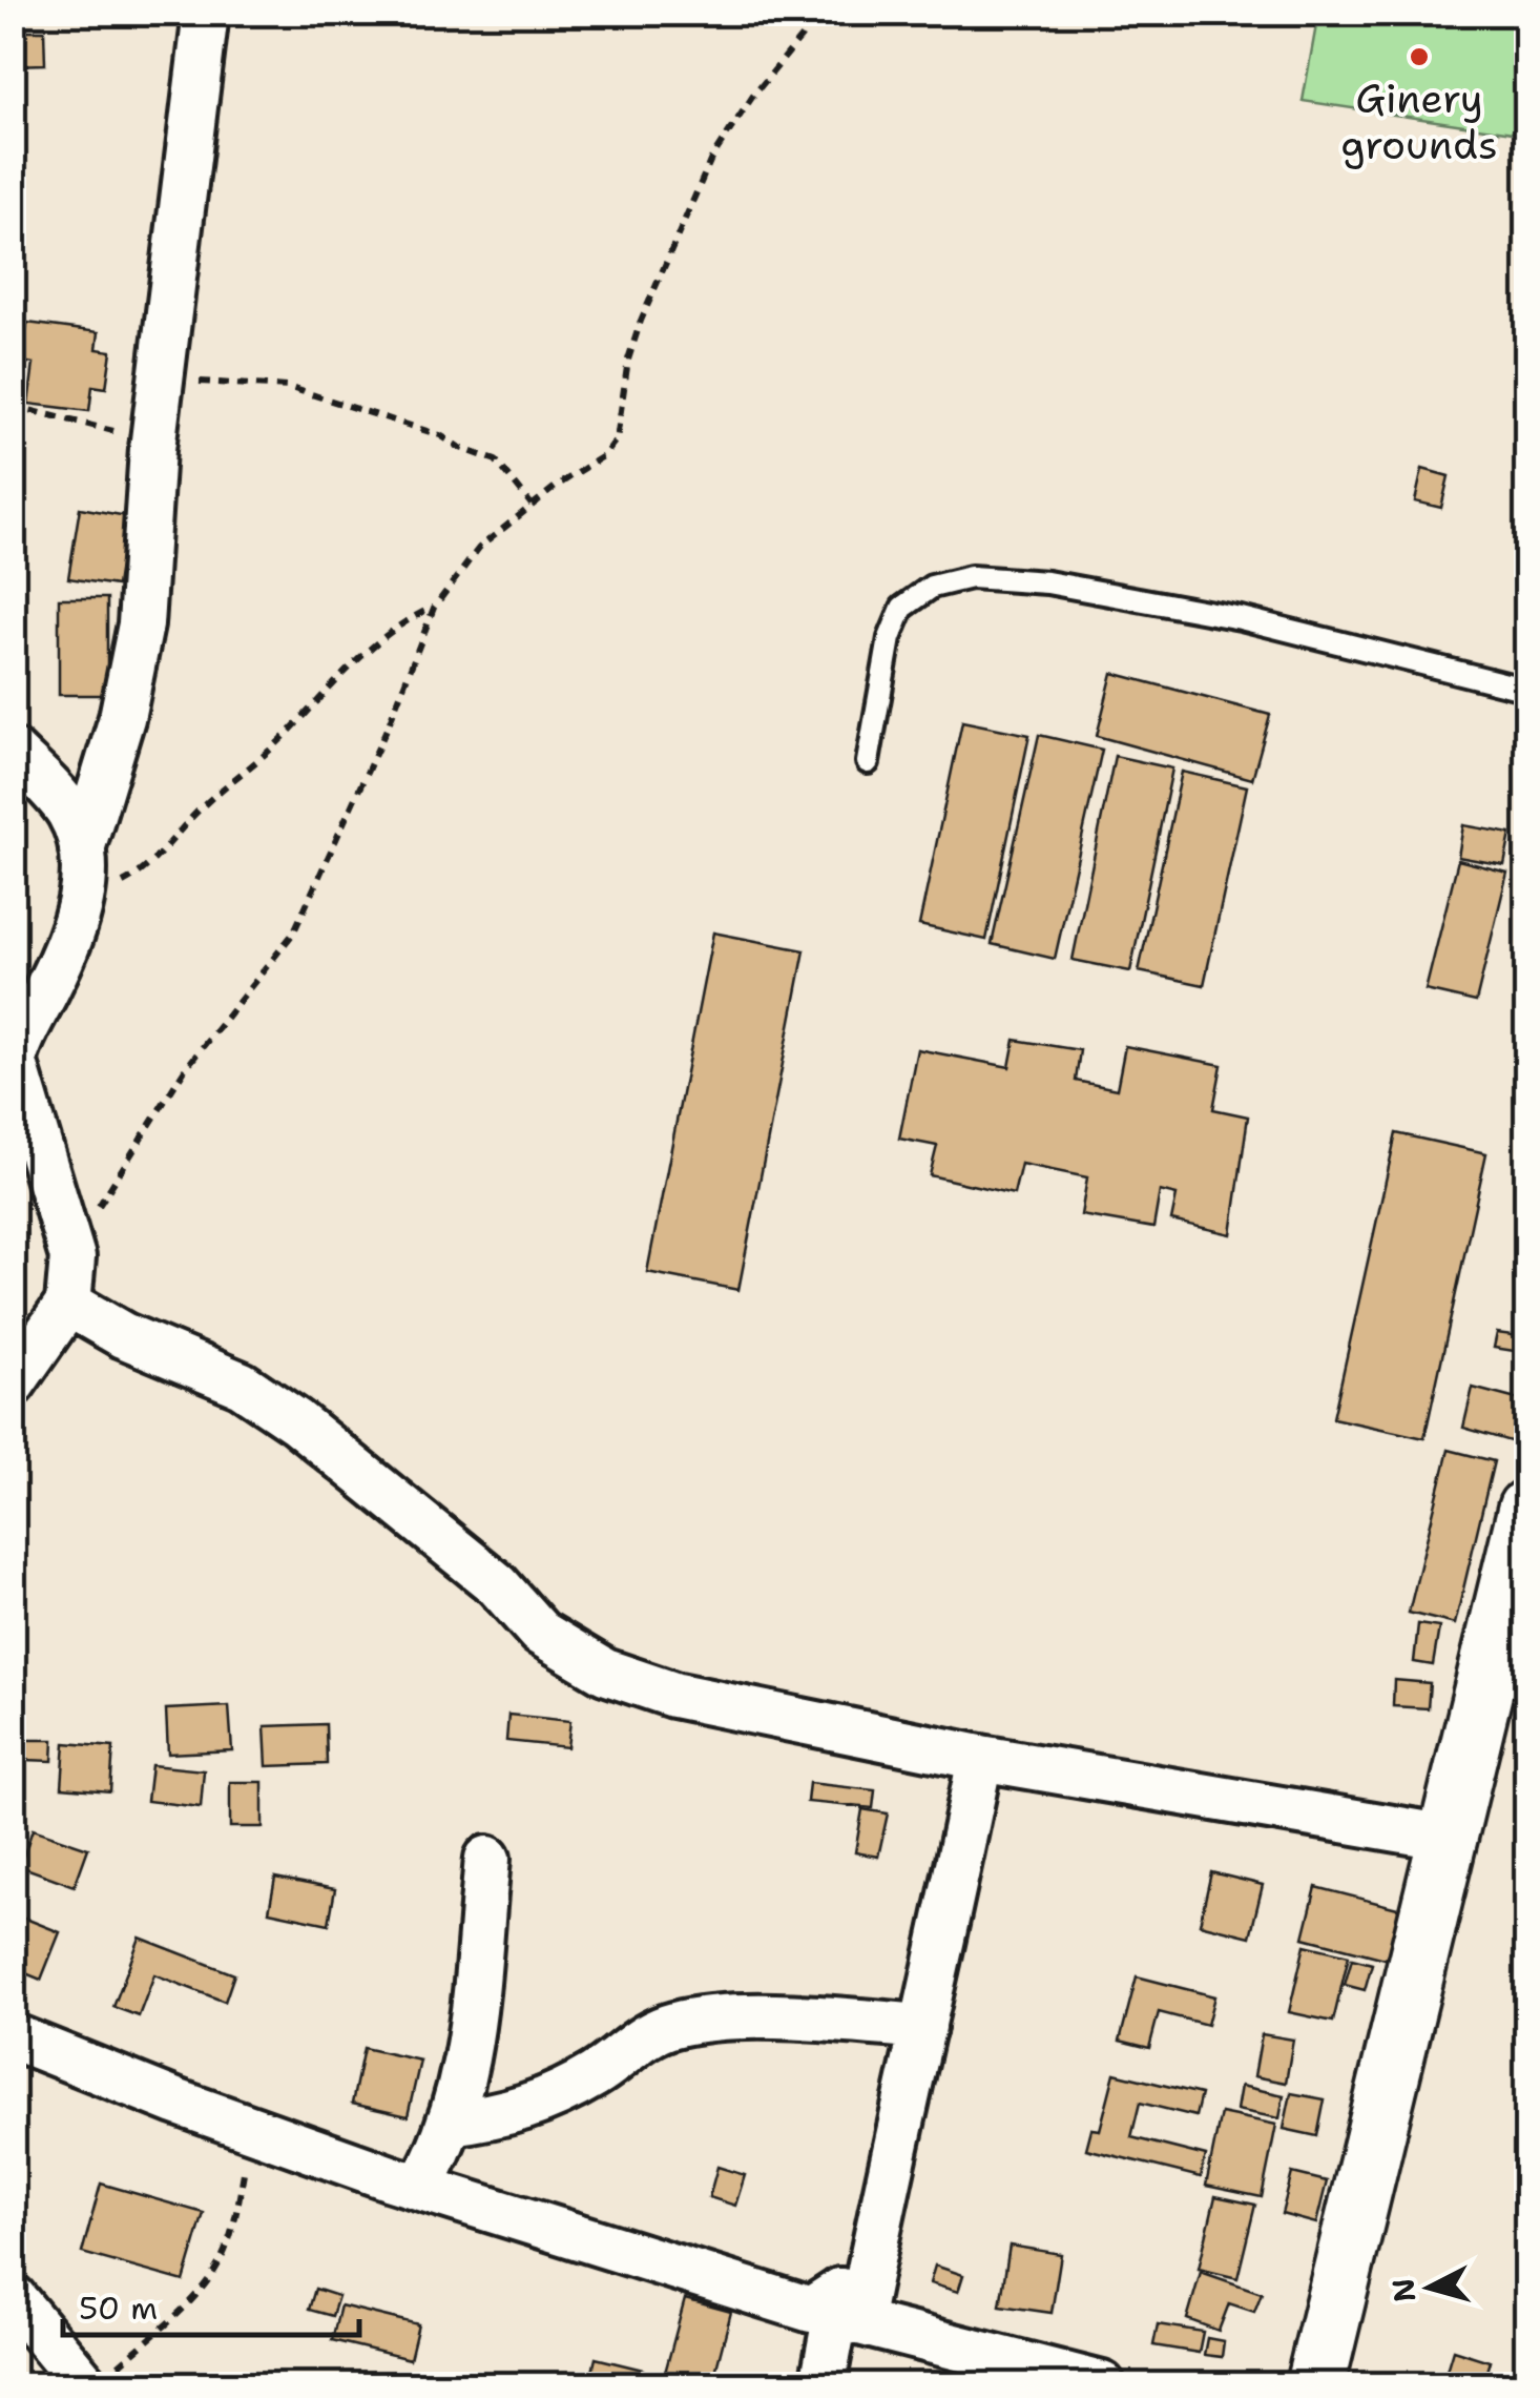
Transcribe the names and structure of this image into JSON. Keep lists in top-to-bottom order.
{
  "places": ["Ginery grounds"],
  "scale_bar": "50 m",
  "north": "left"
}
